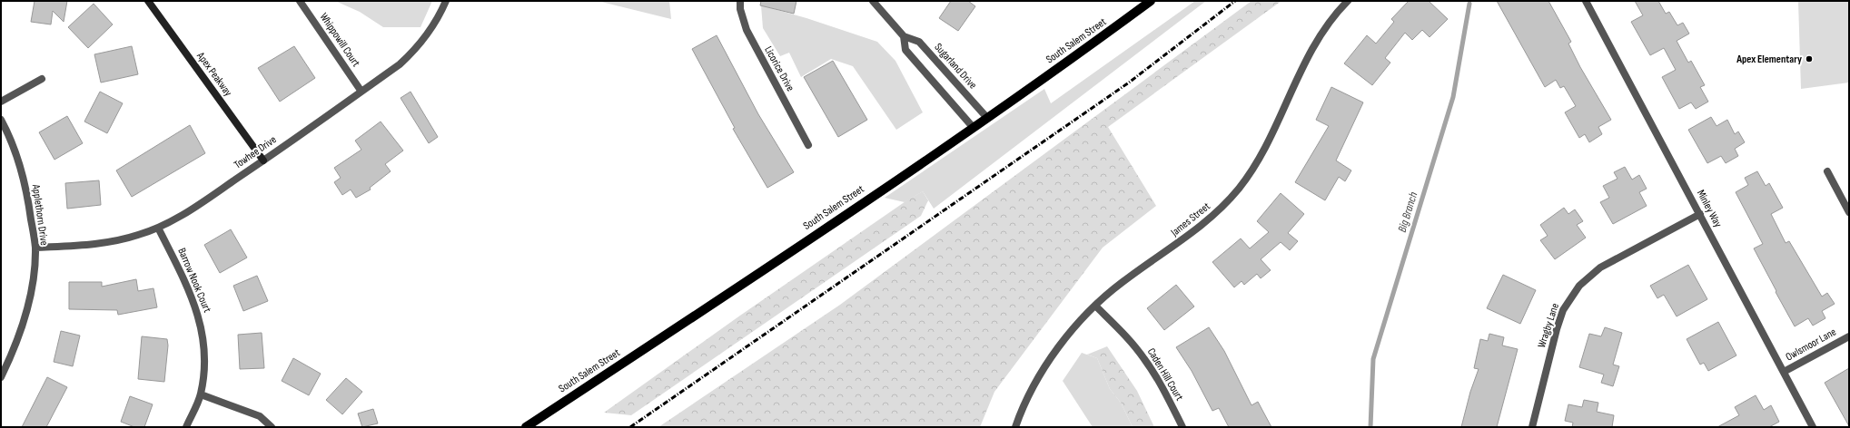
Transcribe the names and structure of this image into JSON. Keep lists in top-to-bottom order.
{
  "streets": {
    "main road": ["South Salem Street", "Apex Peakway"],
    "street": [
      "Whippowill Court",
      "Sugarland Drive",
      "Licorice Drive",
      "Towhee Drive",
      "Minley Way",
      "Applethorn Drive",
      "James Street",
      "Barrow Nook Court",
      "Wragby Lane",
      "Owlsmoor Lane",
      "Caden Hill Court"
    ]
  },
  "crossings": [
    ["Whippowill Court", "Towhee Drive"],
    ["South Salem Street", "Sugarland Drive"],
    ["Apex Peakway", "Towhee Drive"],
    ["Towhee Drive", "Applethorn Drive"],
    ["Towhee Drive", "Barrow Nook Court"],
    ["Minley Way", "Wragby Lane"],
    ["Minley Way", "Owlsmoor Lane"],
    ["James Street", "Caden Hill Court"]
  ],
  "water": ["Big Branch"],
  "places": ["Apex Elementary"]
}
